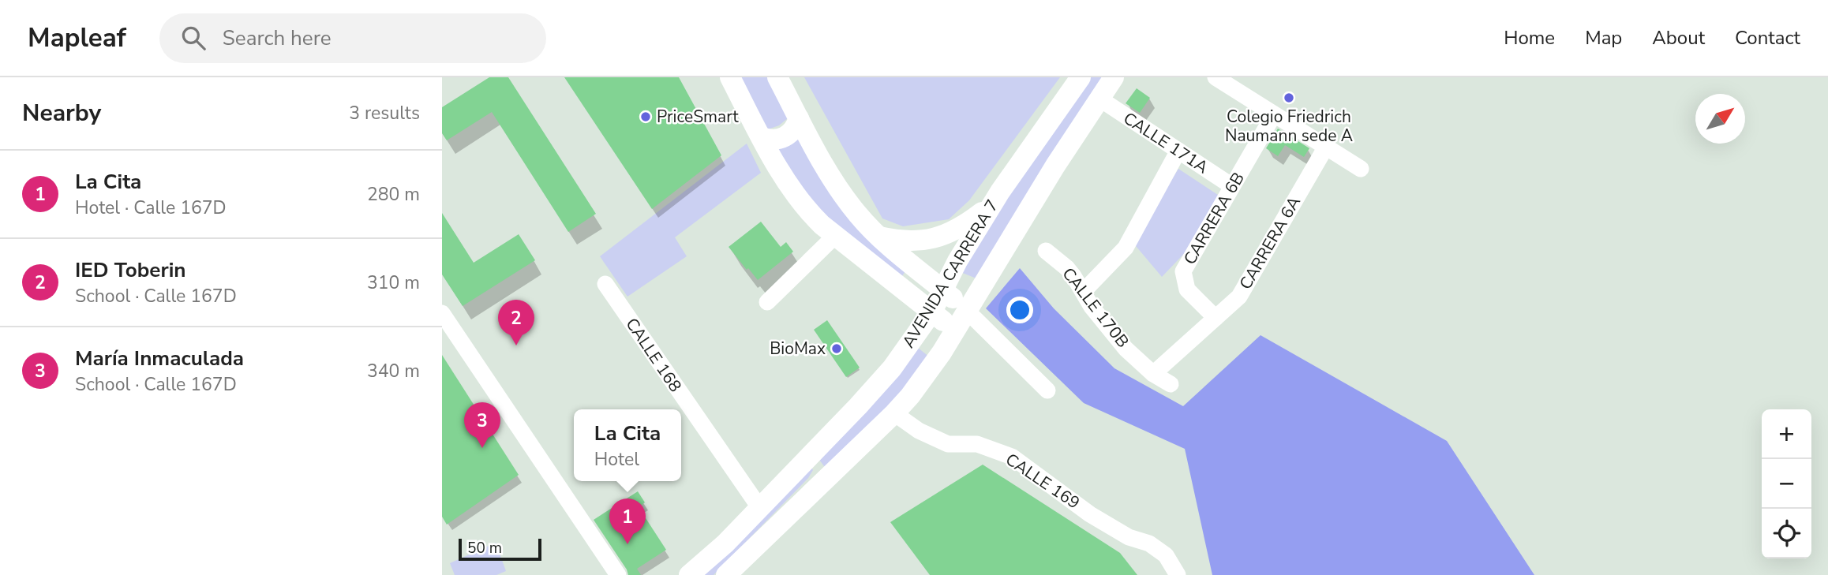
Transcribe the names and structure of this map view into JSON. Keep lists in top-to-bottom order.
{
  "streets": {
    "main road": ["AVENIDA CARRERA 7"],
    "street": [
      "CALLE 171A",
      "CARRERA 6B",
      "CARRERA 6A",
      "CALLE 170B",
      "CALLE 168",
      "CALLE 169"
    ]
  },
  "crossings": [
    ["CALLE 171A", "CARRERA 6B"],
    ["CALLE 171A", "AVENIDA CARRERA 7"],
    ["CARRERA 6B", "CARRERA 6A"],
    ["CARRERA 6A", "CALLE 170B"],
    ["AVENIDA CARRERA 7", "CALLE 168"],
    ["AVENIDA CARRERA 7", "CALLE 169"]
  ],
  "places": ["Colegio Friedrich Naumann sede A", "PriceSmart", "BioMax"],
  "scale_bar": "50 m",
  "north": "top right",
  "page": {
    "header": "Mapleaf",
    "search": "Search here",
    "nav": [
      "Home",
      "Map",
      "About",
      "Contact"
    ],
    "heading": ["Nearby", "3 results"],
    "list": [
      {
        "mark": "1",
        "name": "La Cita",
        "note": "Hotel · Calle 167D",
        "value": "280 m"
      },
      {
        "mark": "2",
        "name": "IED Toberin",
        "note": "School · Calle 167D",
        "value": "310 m"
      },
      {
        "mark": "3",
        "name": "María Inmaculada",
        "note": "School · Calle 167D",
        "value": "340 m"
      }
    ],
    "pins": ["2", "3", "1"],
    "map_buttons": ["+", "−"],
    "popup": ["La Cita", "Hotel"],
    "scale": "50 m"
  }
}
